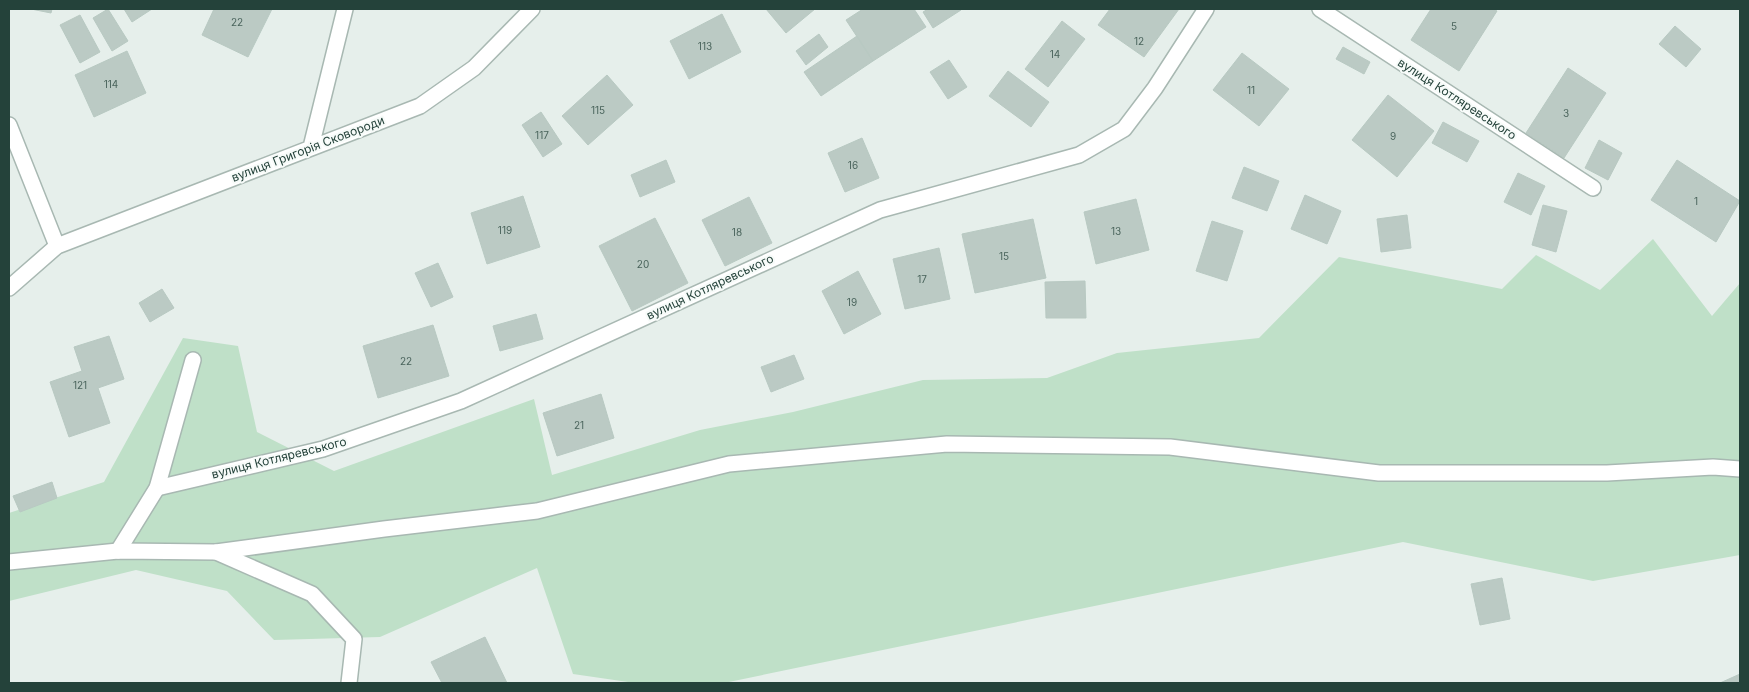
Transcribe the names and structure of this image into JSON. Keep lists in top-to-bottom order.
{
  "streets": {
    "street": ["вулиця Котляревського", "вулиця Григорія Сковороди"]
  },
  "house_numbers": [
    "22",
    "5",
    "12",
    "113",
    "14",
    "114",
    "11",
    "115",
    "3",
    "117",
    "9",
    "16",
    "1",
    "119",
    "13",
    "18",
    "15",
    "20",
    "17",
    "19",
    "22",
    "121",
    "21"
  ]
}
